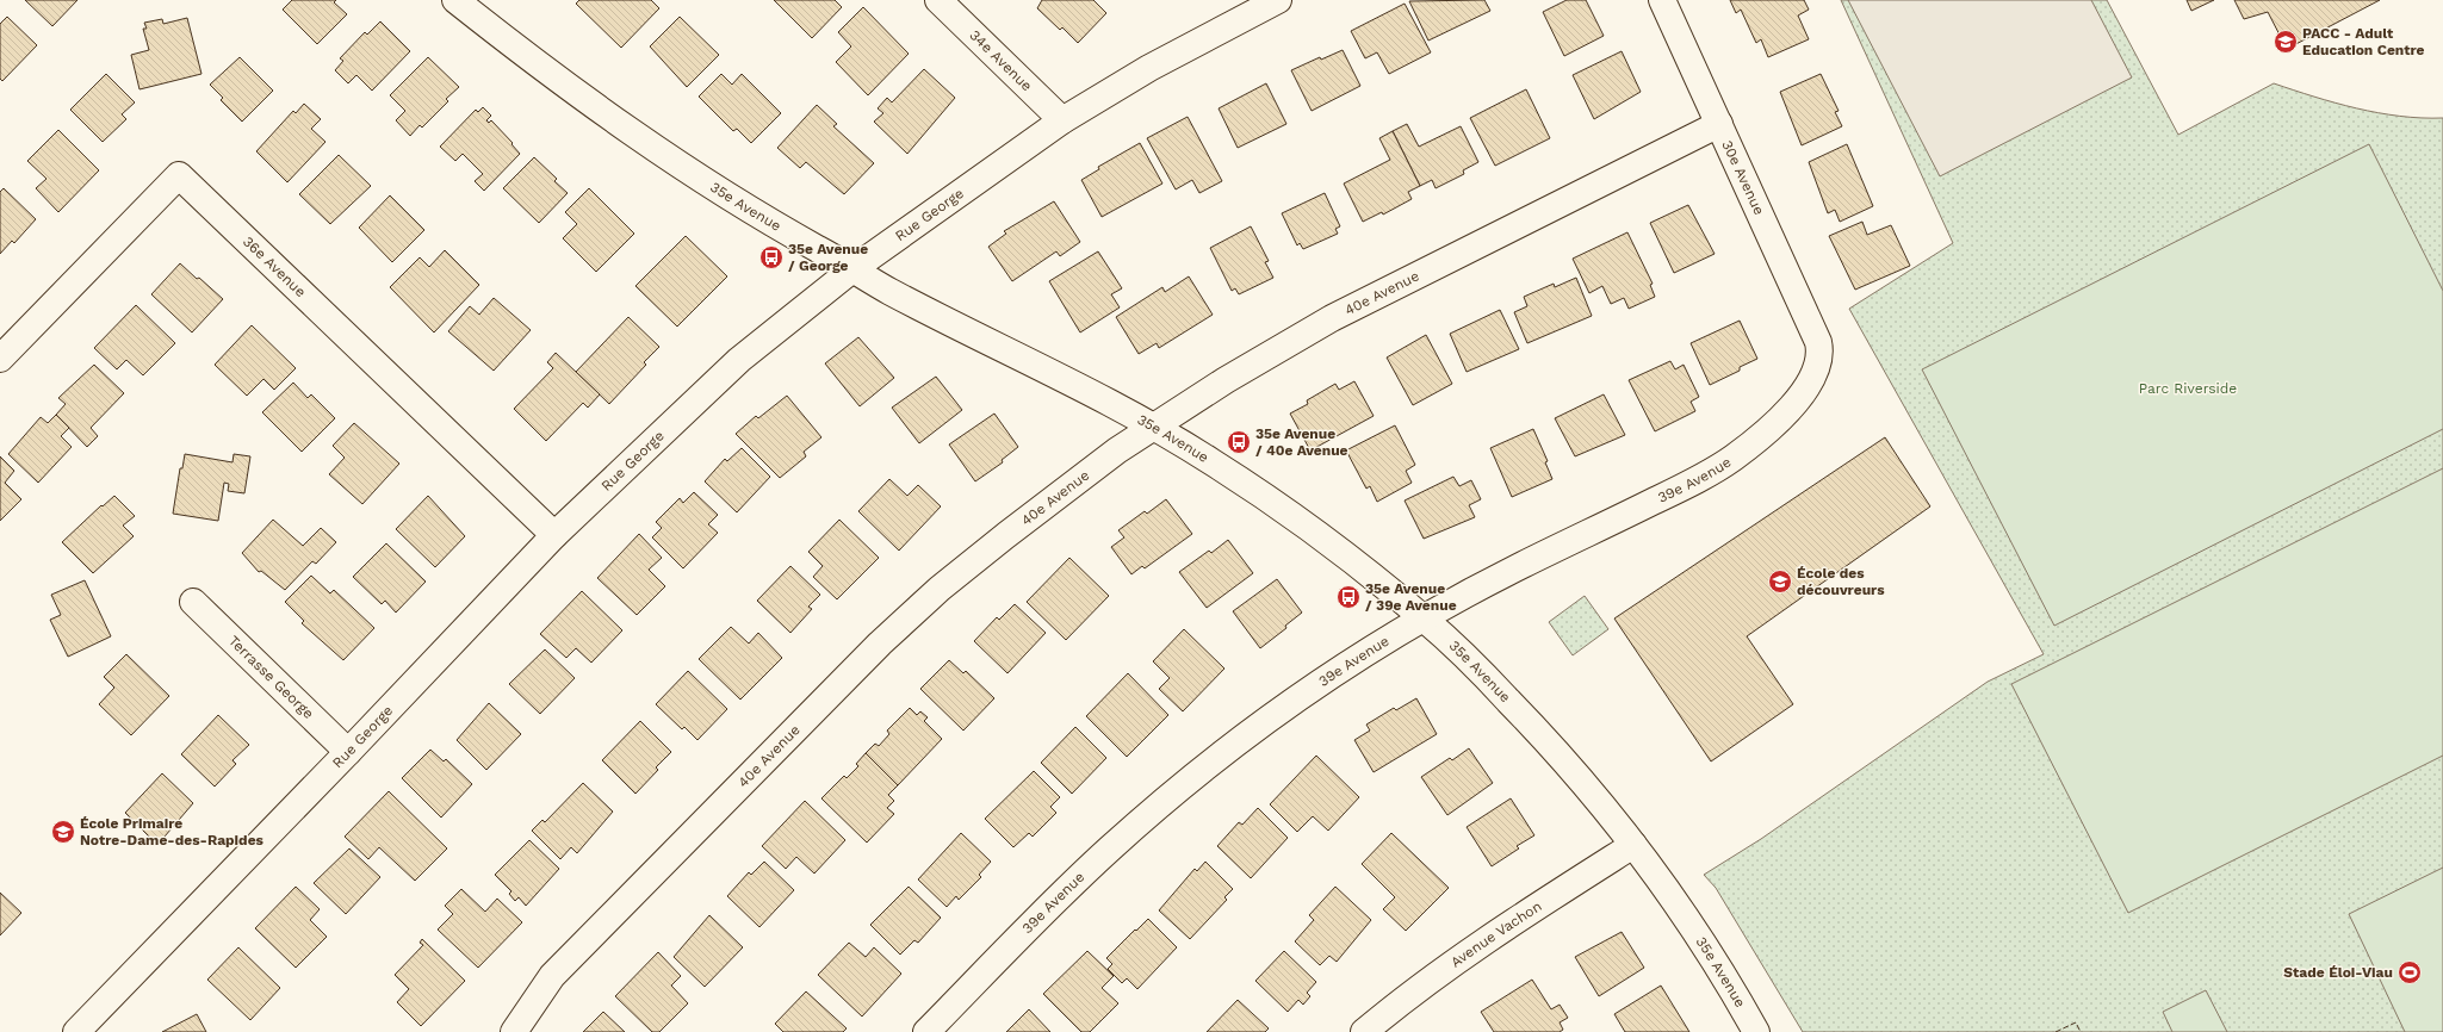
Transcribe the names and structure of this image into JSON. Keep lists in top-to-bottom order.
{
  "streets": {
    "street": [
      "34e Avenue",
      "30e Avenue",
      "35e Avenue",
      "Rue George",
      "36e Avenue",
      "40e Avenue",
      "39e Avenue",
      "Terrasse George",
      "Avenue Vachon"
    ]
  },
  "crossings": [
    ["34e Avenue", "Rue George"],
    ["30e Avenue", "40e Avenue"],
    ["30e Avenue", "39e Avenue"],
    ["35e Avenue", "Rue George"],
    ["35e Avenue", "40e Avenue"],
    ["35e Avenue", "39e Avenue"],
    ["35e Avenue", "Avenue Vachon"],
    ["Rue George", "36e Avenue"],
    ["Rue George", "Terrasse George"]
  ],
  "parks": ["Parc Riverside"],
  "places": {
    "school or university": ["PACC - Adult Education Centre", "École des découvreurs", "École Primaire Notre-Dame-des-Rapides"],
    "bus stop": ["35e Avenue / George", "35e Avenue / 40e Avenue", "35e Avenue / 39e Avenue"],
    "sports": ["Stade Éloi-Viau"]
  }
}
